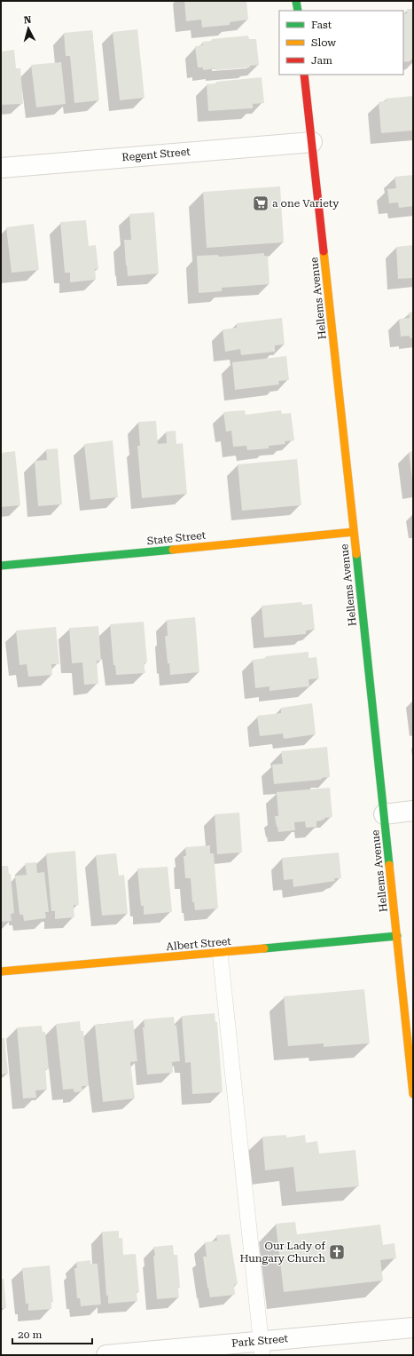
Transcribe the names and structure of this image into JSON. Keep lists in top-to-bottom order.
{
  "streets": {
    "street": [
      "Regent Street",
      "Hellems Avenue",
      "State Street",
      "Albert Street",
      "Park Street"
    ]
  },
  "crossings": [
    ["Regent Street", "Hellems Avenue"],
    ["Hellems Avenue", "State Street"],
    ["Hellems Avenue", "Albert Street"]
  ],
  "places": {
    "supermarket": ["a one Variety"],
    "church": ["Our Lady of Hungary Church"]
  },
  "legend": ["Fast", "Slow", "Jam"],
  "scale_bar": "20 m",
  "north": "top"
}
